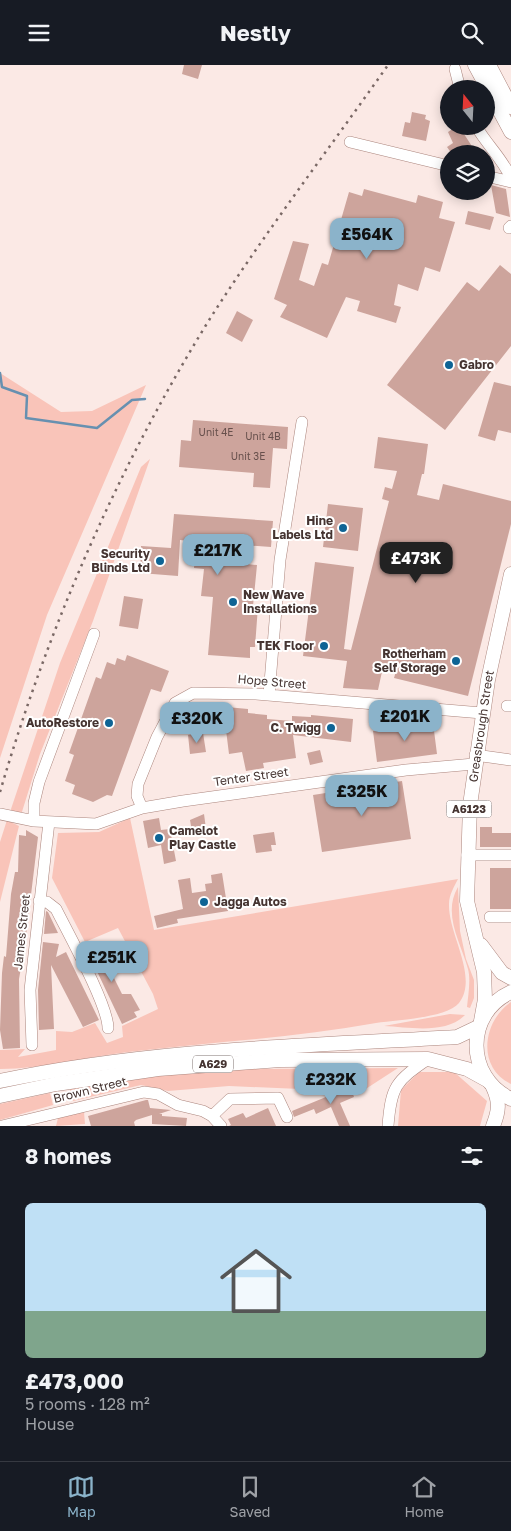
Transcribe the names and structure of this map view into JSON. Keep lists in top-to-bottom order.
{
  "streets": {
    "main road": ["Greasbrough Street", "A6123", "A629"],
    "street": [
      "Hope Street",
      "Tenter Street",
      "James Street",
      "Brown Street"
    ]
  },
  "crossings": [
    ["Hope Street", "Greasbrough Street"],
    ["Hope Street", "Tenter Street"],
    ["Greasbrough Street", "Tenter Street"],
    ["Greasbrough Street", "A629"],
    ["Tenter Street", "James Street"]
  ],
  "places": [
    "Gabro",
    "Hine Labels Ltd",
    "Security Blinds Ltd",
    "New Wave Installations",
    "TEK Floor",
    "Rotherham Self Storage",
    "AutoRestore",
    "C. Twigg",
    "Camelot Play Castle",
    "Jagga Autos"
  ],
  "house_numbers": ["Unit 4E", "Unit 4B", "Unit 3E"],
  "north": "top",
  "page": {
    "header": "Nestly",
    "price": [
      "£564K",
      "£217K",
      "£473K",
      "£201K",
      "£320K",
      "£325K",
      "£251K",
      "£232K"
    ],
    "heading": "8 homes",
    "list": [
      {
        "name": "£473,000",
        "note": "5 rooms · 128 m² · House"
      }
    ],
    "tabs": ["Map", "Saved", "Home"]
  }
}
